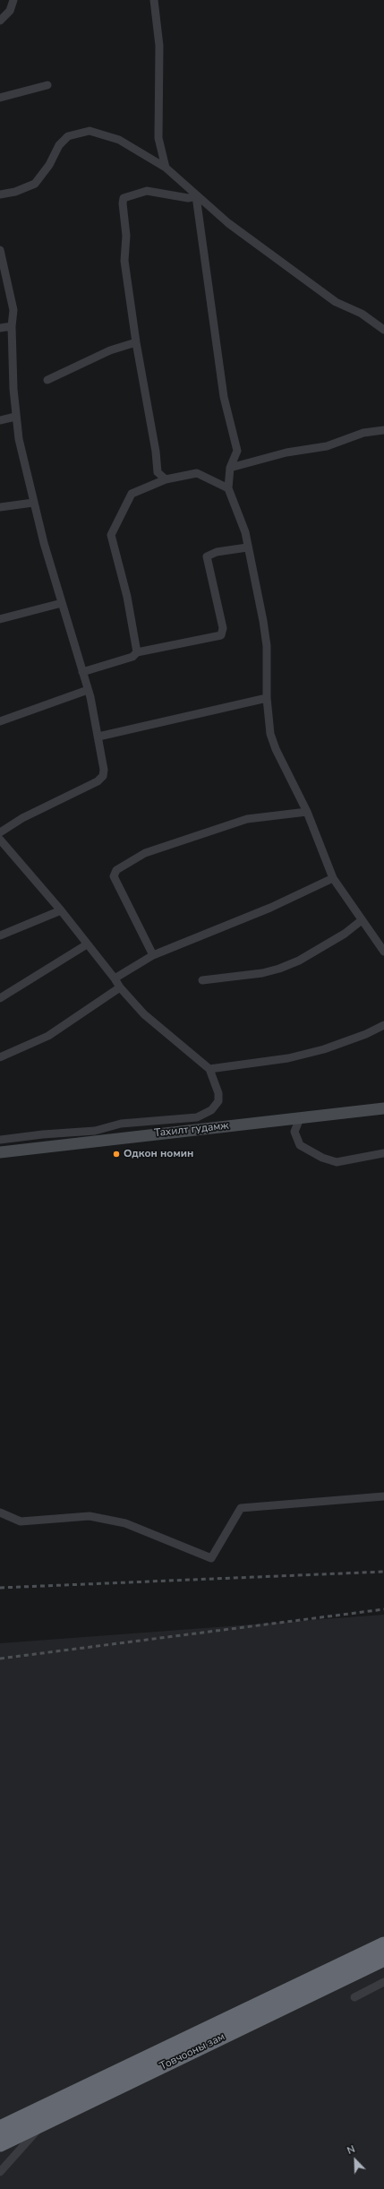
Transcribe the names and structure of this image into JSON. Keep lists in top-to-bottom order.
{
  "streets": {
    "highway": ["Товчооны зам"],
    "main road": ["Тахилт гудамж"]
  },
  "places": ["Одкон номин"],
  "north": "top left"
}
